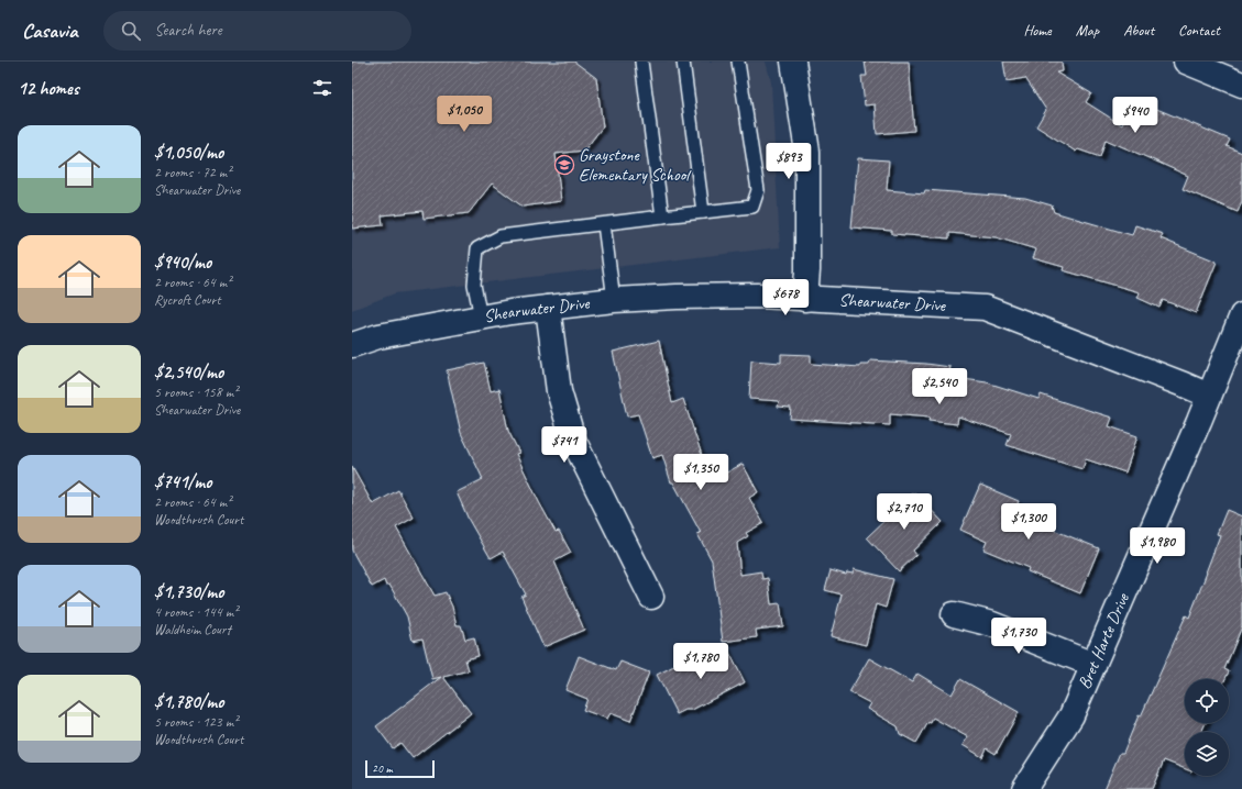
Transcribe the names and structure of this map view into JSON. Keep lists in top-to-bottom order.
{
  "streets": {
    "street": ["Shearwater Drive", "Bret Harte Drive"]
  },
  "crossings": [
    ["Shearwater Drive", "Bret Harte Drive"]
  ],
  "places": {
    "school or university": ["Graystone Elementary School"]
  },
  "scale_bar": "20 m",
  "page": {
    "header": "Casavia",
    "search": "Search here",
    "nav": [
      "Home",
      "Map",
      "About",
      "Contact"
    ],
    "heading": "12 homes",
    "price": [
      "$1,050",
      "$940",
      "$893",
      "$678",
      "$2,540",
      "$741",
      "$1,350",
      "$2,710",
      "$1,300",
      "$1,980",
      "$1,730",
      "$1,780"
    ],
    "list": [
      {
        "name": "$1,050/mo",
        "note": "2 rooms · 72 m² · Shearwater Drive"
      },
      {
        "name": "$940/mo",
        "note": "2 rooms · 64 m² · Rycroft Court"
      },
      {
        "name": "$2,540/mo",
        "note": "5 rooms · 158 m² · Shearwater Drive"
      },
      {
        "name": "$741/mo",
        "note": "2 rooms · 64 m² · Woodthrush Court"
      },
      {
        "name": "$1,730/mo",
        "note": "4 rooms · 144 m² · Waldheim Court"
      },
      {
        "name": "$1,780/mo",
        "note": "5 rooms · 123 m² · Woodthrush Court"
      }
    ],
    "scale": "20 m"
  }
}
